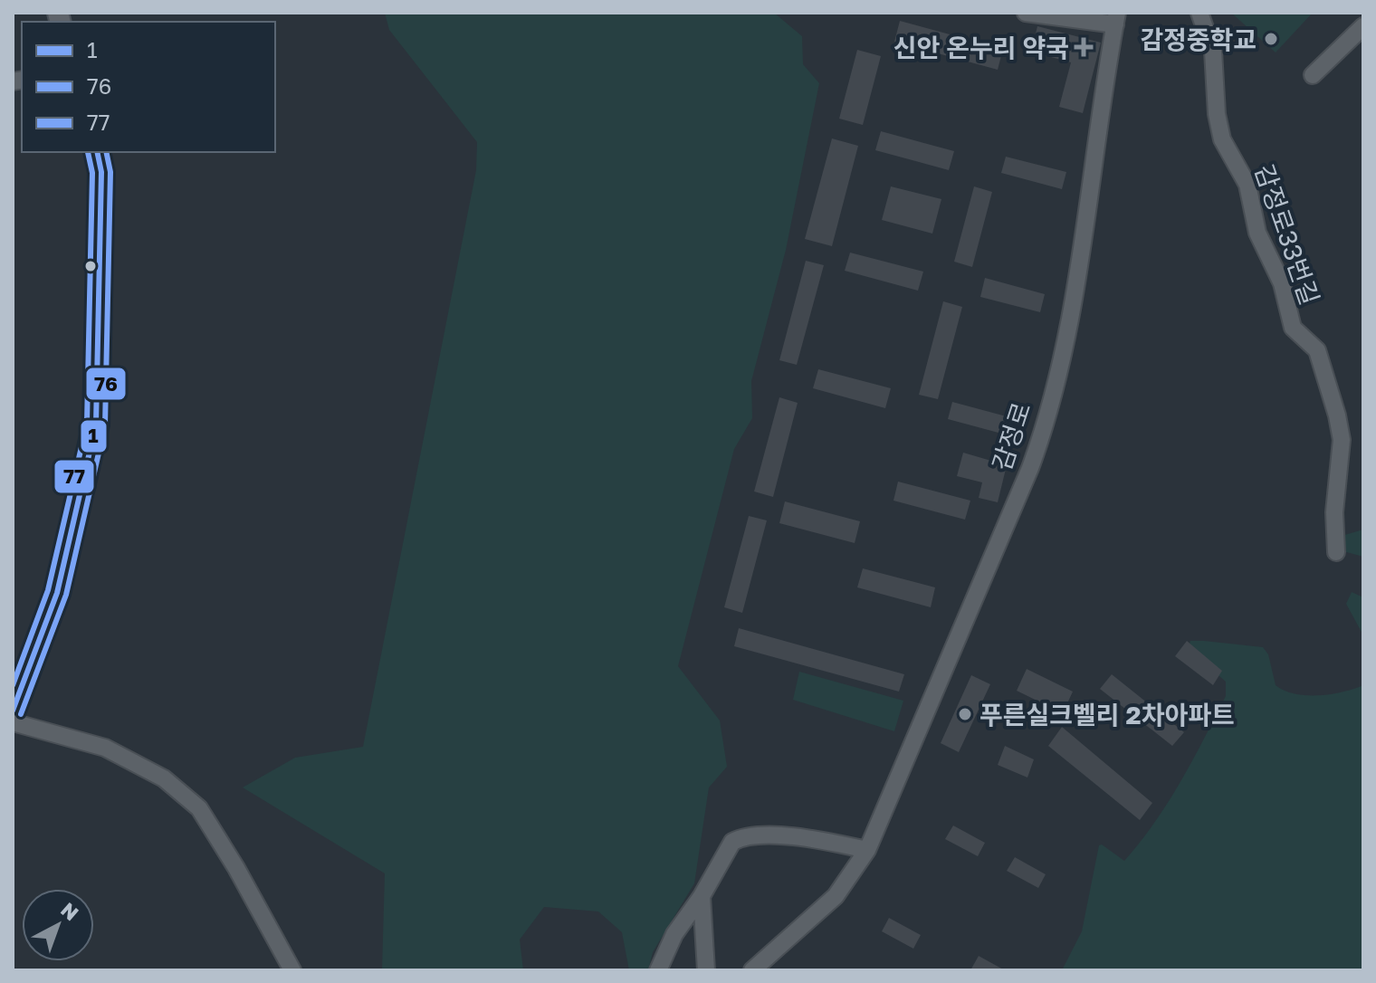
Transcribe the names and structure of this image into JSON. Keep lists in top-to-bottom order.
{
  "streets": {
    "street": ["감정로33번길", "감정로"]
  },
  "places": {
    "other": ["감정중학교", "푸른실크벨리 2차아파트"],
    "health": ["신안 온누리 약국"]
  },
  "lines": ["transit line 1", "transit line 76", "transit line 77"],
  "legend": ["1", "76", "77"],
  "north": "top right"
}
